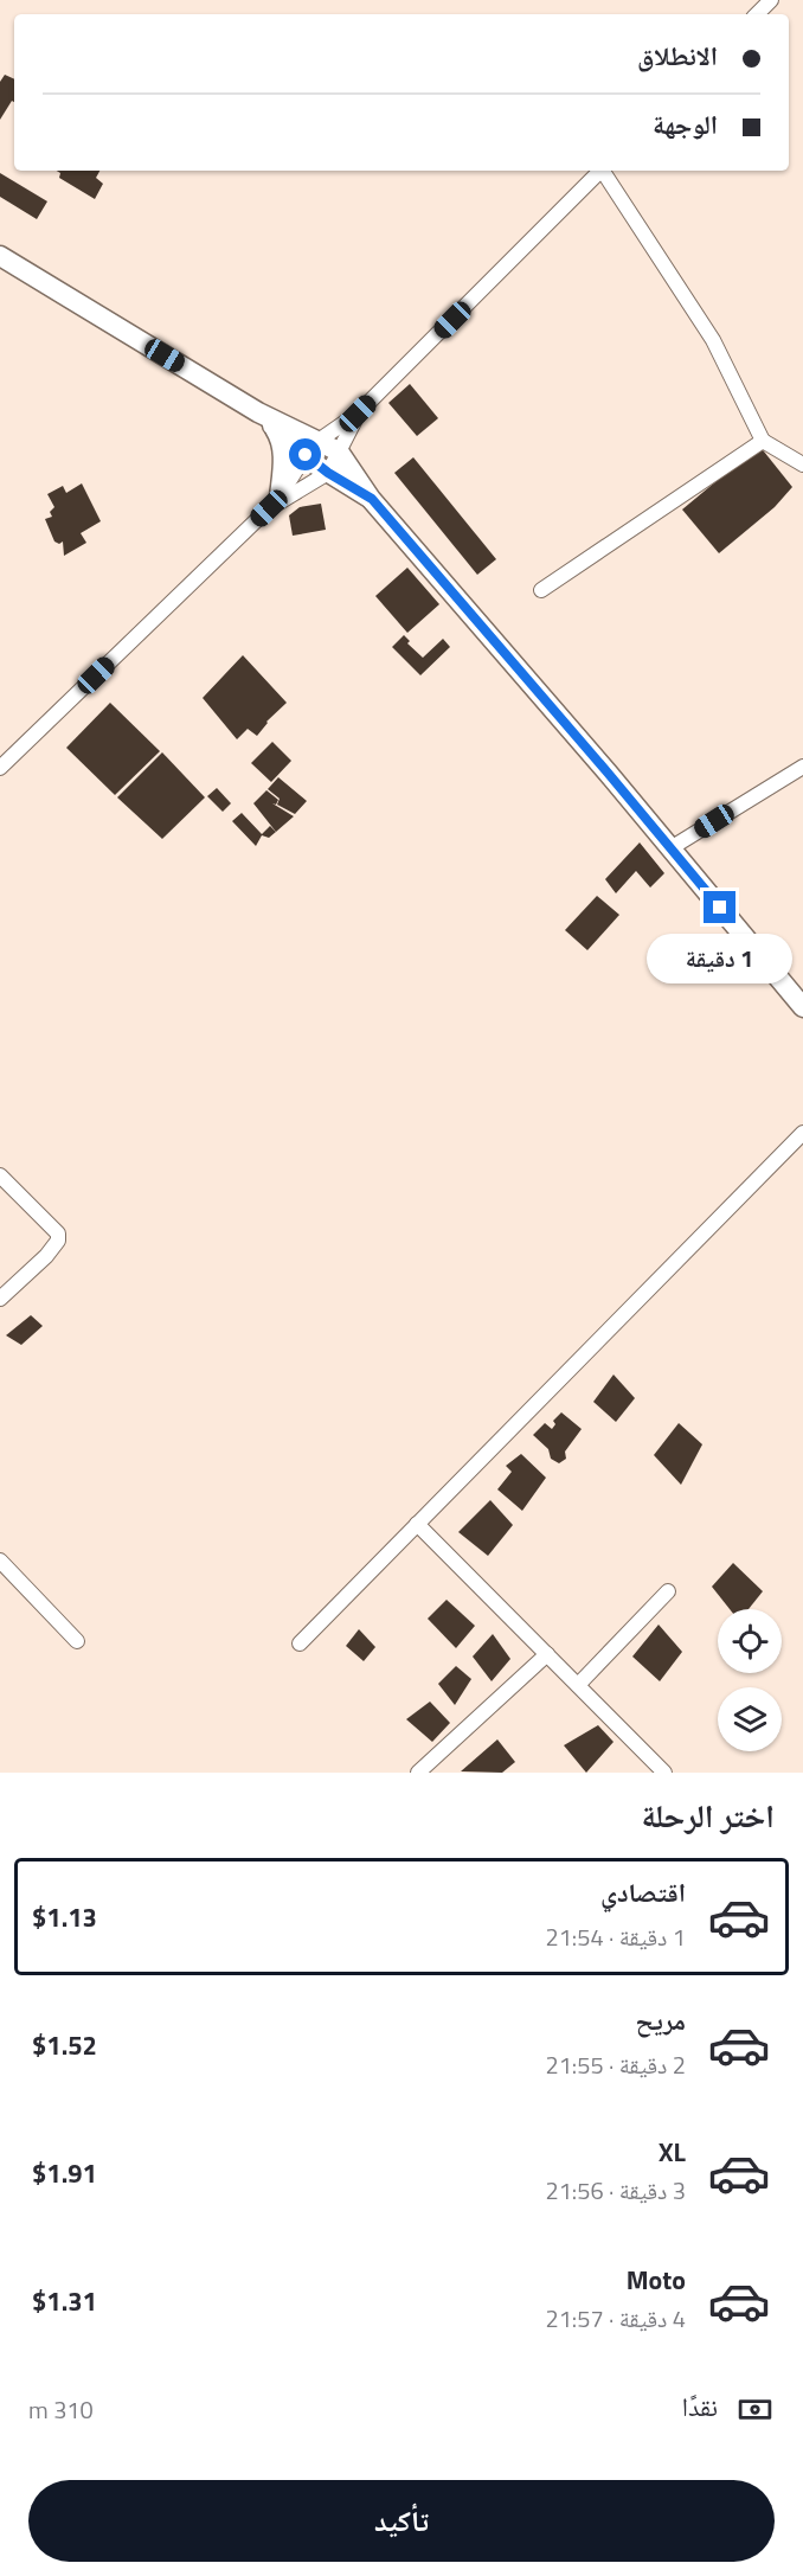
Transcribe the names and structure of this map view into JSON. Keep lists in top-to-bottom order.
{
  "page": {
    "banner": ["الانطلاق", "الوجهة"],
    "bubble": "1 دقيقة",
    "heading": "اختر الرحلة",
    "list": [
      {
        "name": "اقتصادي",
        "note": "1 دقيقة · 21:54",
        "value": "$1.13"
      },
      {
        "name": "مريح",
        "note": "2 دقيقة · 21:55",
        "value": "$1.52"
      },
      {
        "name": "XL",
        "note": "3 دقيقة · 21:56",
        "value": "$1.91"
      },
      {
        "name": "Moto",
        "note": "4 دقيقة · 21:57",
        "value": "$1.31"
      }
    ],
    "pay": ["نقدًا", "310 m"],
    "buttons": "تأكيد"
  }
}
